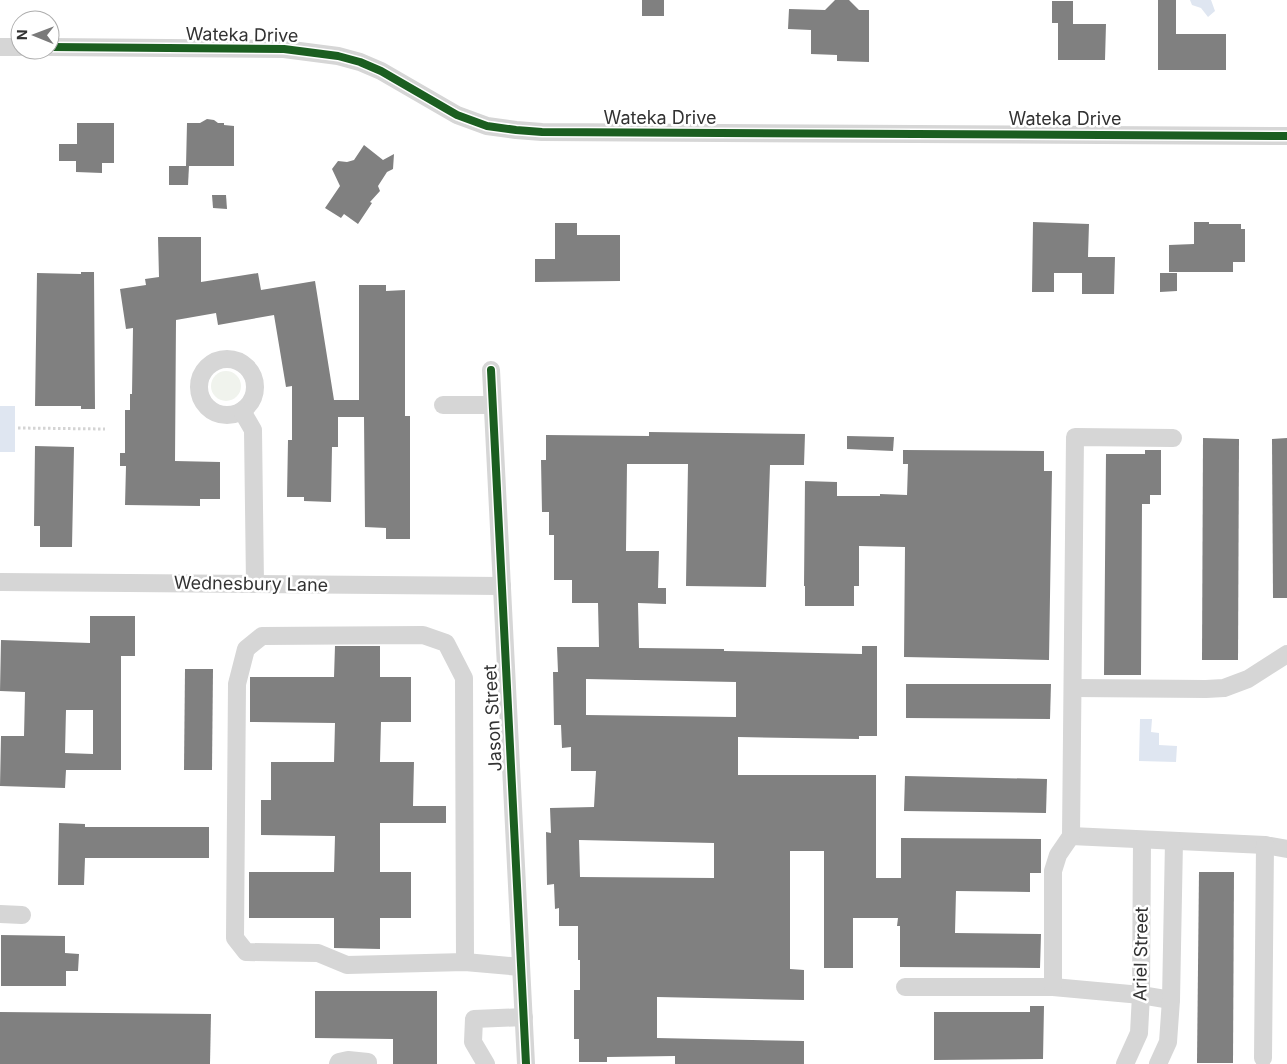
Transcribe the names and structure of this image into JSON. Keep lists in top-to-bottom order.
{
  "streets": {
    "street": [
      "Wateka Drive",
      "Wednesbury Lane",
      "Jason Street",
      "Ariel Street"
    ]
  },
  "crossings": [
    ["Wednesbury Lane", "Jason Street"]
  ],
  "north": "left"
}
